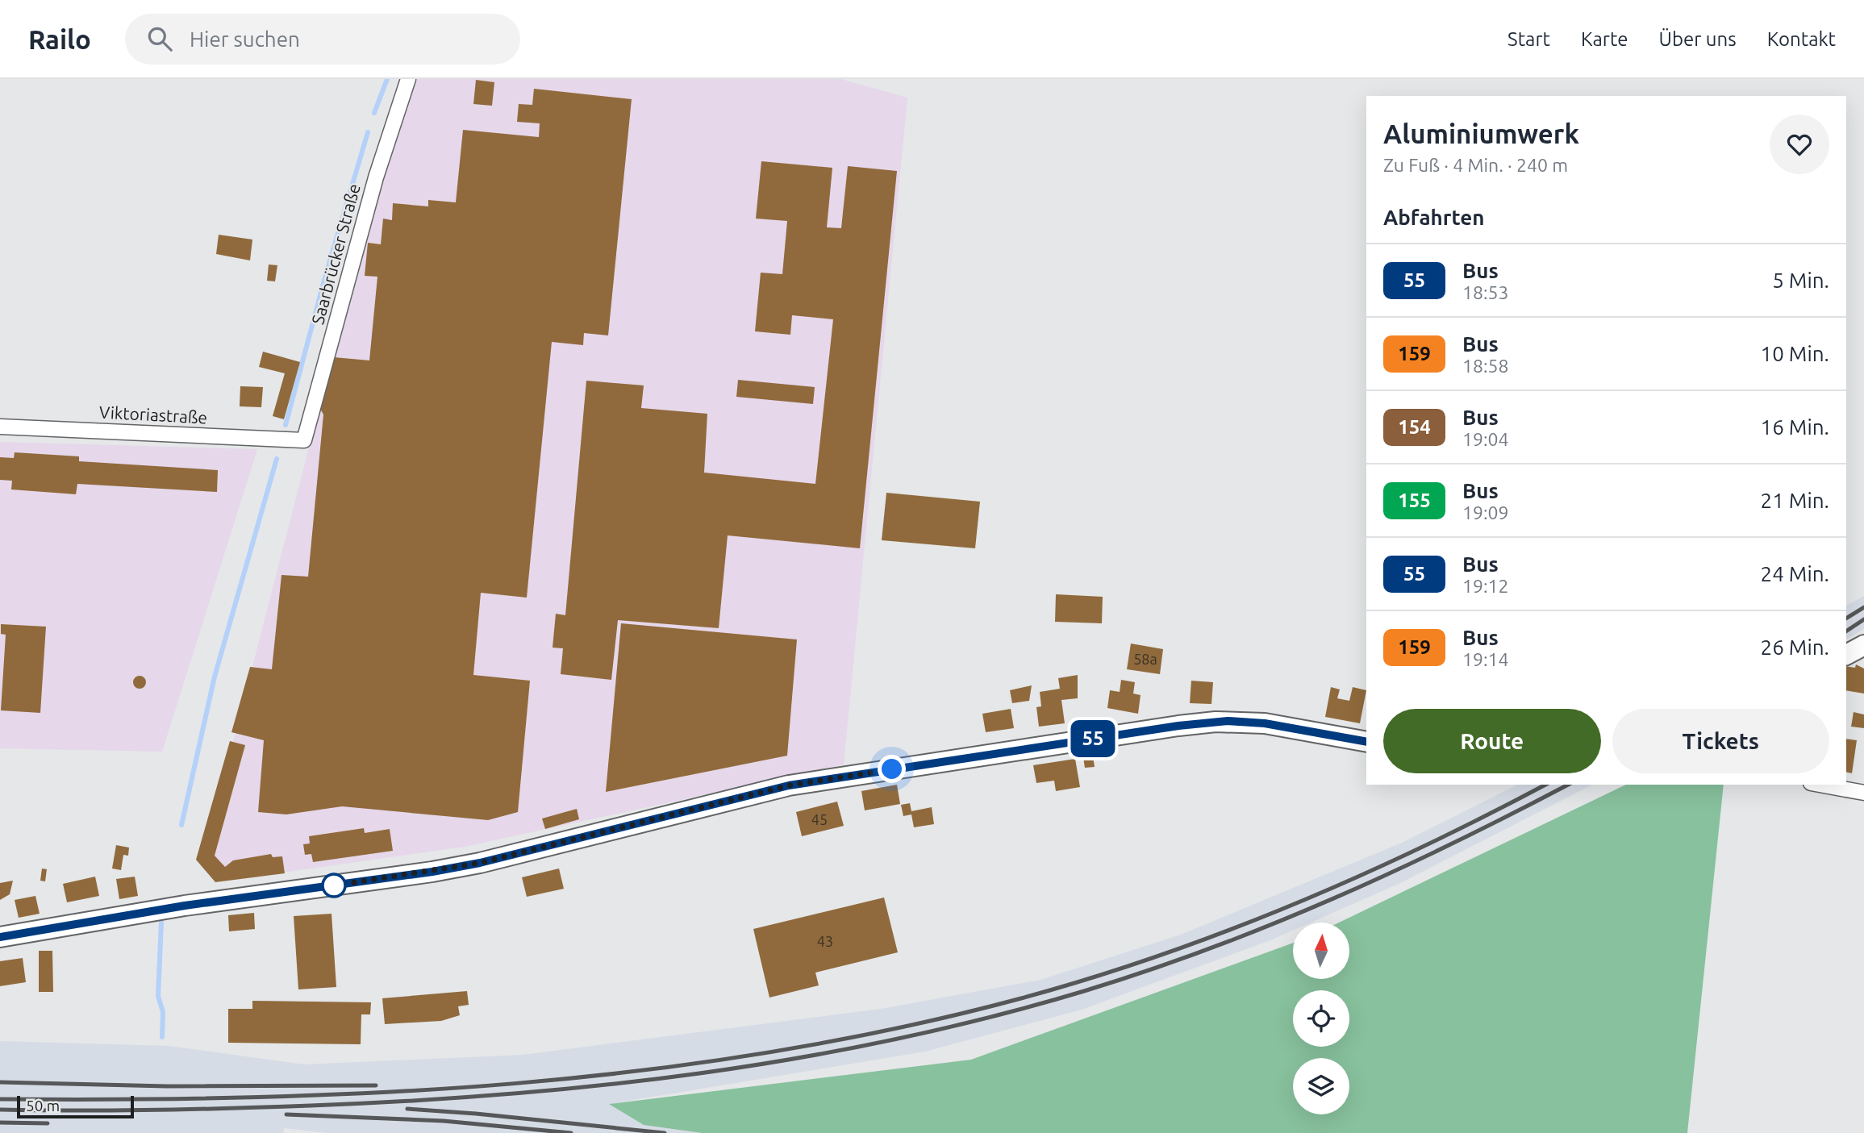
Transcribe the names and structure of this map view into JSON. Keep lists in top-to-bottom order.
{
  "streets": {
    "street": ["Saarbrücker Straße", "Viktoriastraße"]
  },
  "crossings": [
    ["Saarbrücker Straße", "Viktoriastraße"]
  ],
  "lines": ["bus line 55"],
  "house_numbers": ["58a", "45", "43"],
  "scale_bar": "50 m",
  "north": "top",
  "page": {
    "header": "Railo",
    "search": "Hier suchen",
    "nav": [
      "Start",
      "Karte",
      "Über uns",
      "Kontakt"
    ],
    "on_map": "55",
    "heading": [
      ["Aluminiumwerk", "Zu Fuß · 4 Min. · 240 m"],
      "Abfahrten"
    ],
    "list": [
      {
        "mark": "55",
        "name": "Bus",
        "note": "18:53",
        "value": "5 Min."
      },
      {
        "mark": "159",
        "name": "Bus",
        "note": "18:58",
        "value": "10 Min."
      },
      {
        "mark": "154",
        "name": "Bus",
        "note": "19:04",
        "value": "16 Min."
      },
      {
        "mark": "155",
        "name": "Bus",
        "note": "19:09",
        "value": "21 Min."
      },
      {
        "mark": "55",
        "name": "Bus",
        "note": "19:12",
        "value": "24 Min."
      },
      {
        "mark": "159",
        "name": "Bus",
        "note": "19:14",
        "value": "26 Min."
      }
    ],
    "buttons": ["Route", "Tickets"],
    "scale": "50 m"
  }
}
